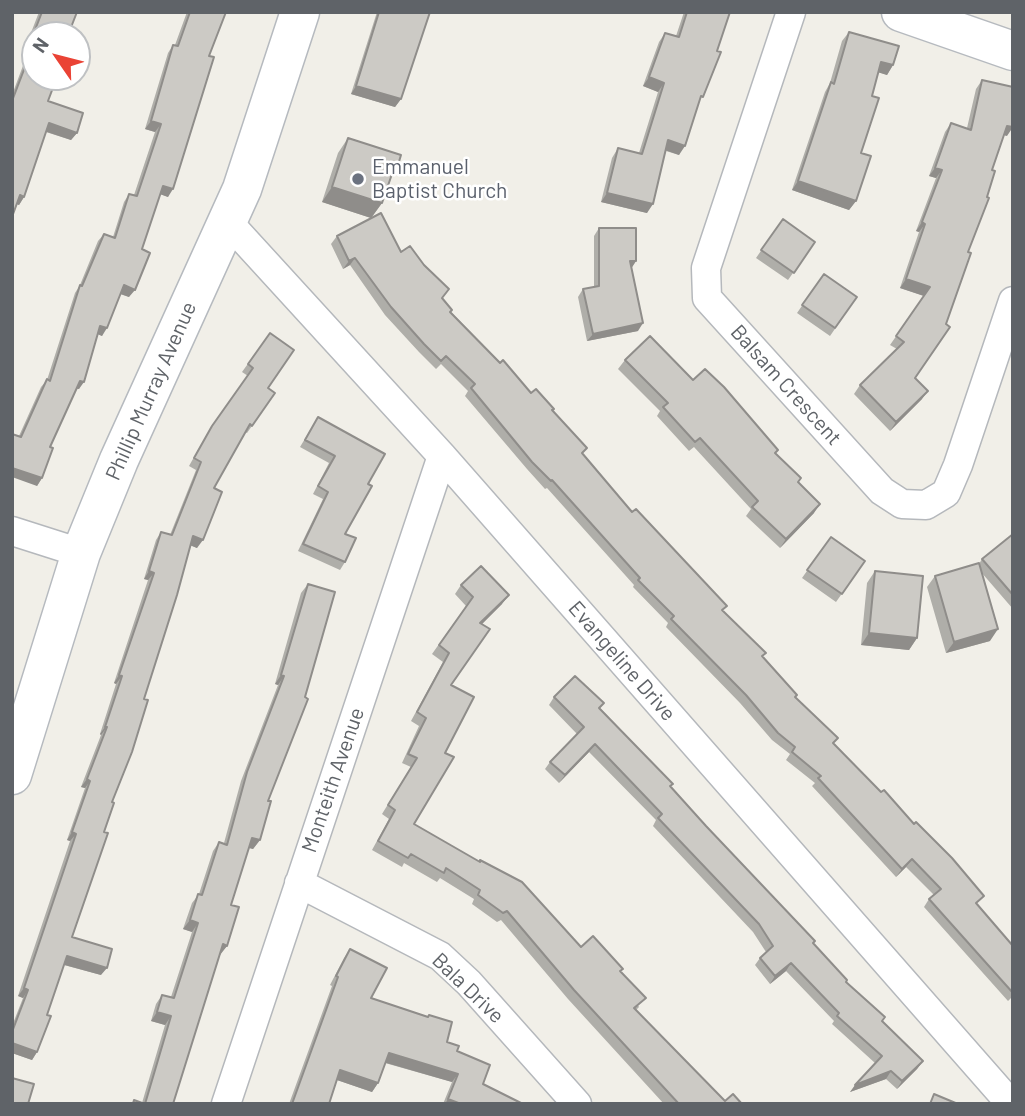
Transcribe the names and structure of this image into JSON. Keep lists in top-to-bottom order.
{
  "streets": {
    "street": [
      "Balsam Crescent",
      "Phillip Murray Avenue",
      "Evangeline Drive",
      "Monteith Avenue",
      "Bala Drive"
    ]
  },
  "crossings": [
    ["Phillip Murray Avenue", "Evangeline Drive"],
    ["Evangeline Drive", "Monteith Avenue"],
    ["Monteith Avenue", "Bala Drive"]
  ],
  "places": ["Emmanuel Baptist Church"],
  "north": "top left"
}
